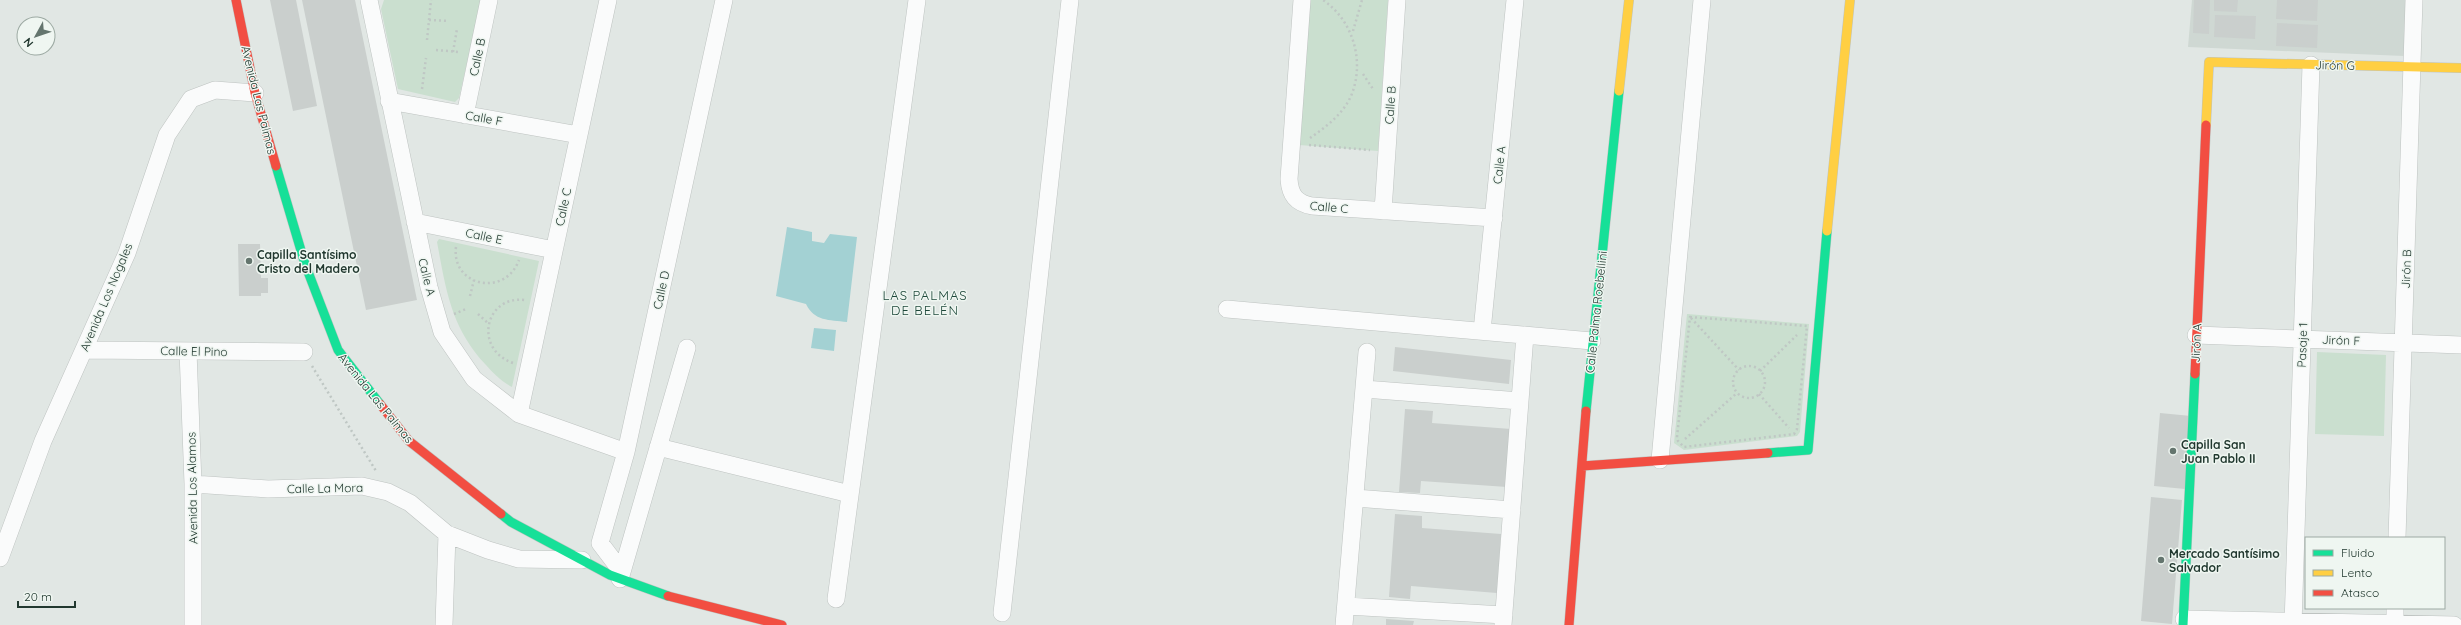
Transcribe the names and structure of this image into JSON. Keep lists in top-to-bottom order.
{
  "streets": {
    "street": [
      "Calle B",
      "Jirón G",
      "Avenida Las Palmas",
      "Calle F",
      "Calle A",
      "Calle C",
      "Calle E",
      "Jirón B",
      "Calle D",
      "Avenida Los Nogales",
      "Calle Palma Roebellini",
      "Jirón F",
      "Jirón A",
      "Pasaje 1",
      "Calle El Pino",
      "Avenida Los Alamos",
      "Calle La Mora"
    ]
  },
  "crossings": [
    ["Calle B", "Calle F"],
    ["Calle B", "Calle C"],
    ["Jirón G", "Jirón B"],
    ["Jirón G", "Jirón A"],
    ["Jirón G", "Pasaje 1"],
    ["Avenida Las Palmas", "Calle D"],
    ["Avenida Las Palmas", "Avenida Los Nogales"],
    ["Avenida Las Palmas", "Calle La Mora"],
    ["Calle F", "Calle A"],
    ["Calle F", "Calle C"],
    ["Calle A", "Calle C"],
    ["Calle A", "Calle E"],
    ["Calle A", "Calle D"],
    ["Calle C", "Calle E"],
    ["Jirón B", "Jirón F"],
    ["Avenida Los Nogales", "Calle El Pino"],
    ["Jirón F", "Jirón A"],
    ["Jirón F", "Pasaje 1"],
    ["Calle El Pino", "Avenida Los Alamos"],
    ["Avenida Los Alamos", "Calle La Mora"]
  ],
  "districts": ["LAS PALMAS DE BELÉN"],
  "places": ["Capilla Santísimo Cristo del Madero", "Capilla San Juan Pablo II", "Mercado Santísimo Salvador"],
  "legend": ["Fluido", "Lento", "Atasco"],
  "scale_bar": "20 m",
  "north": "bottom left"
}
